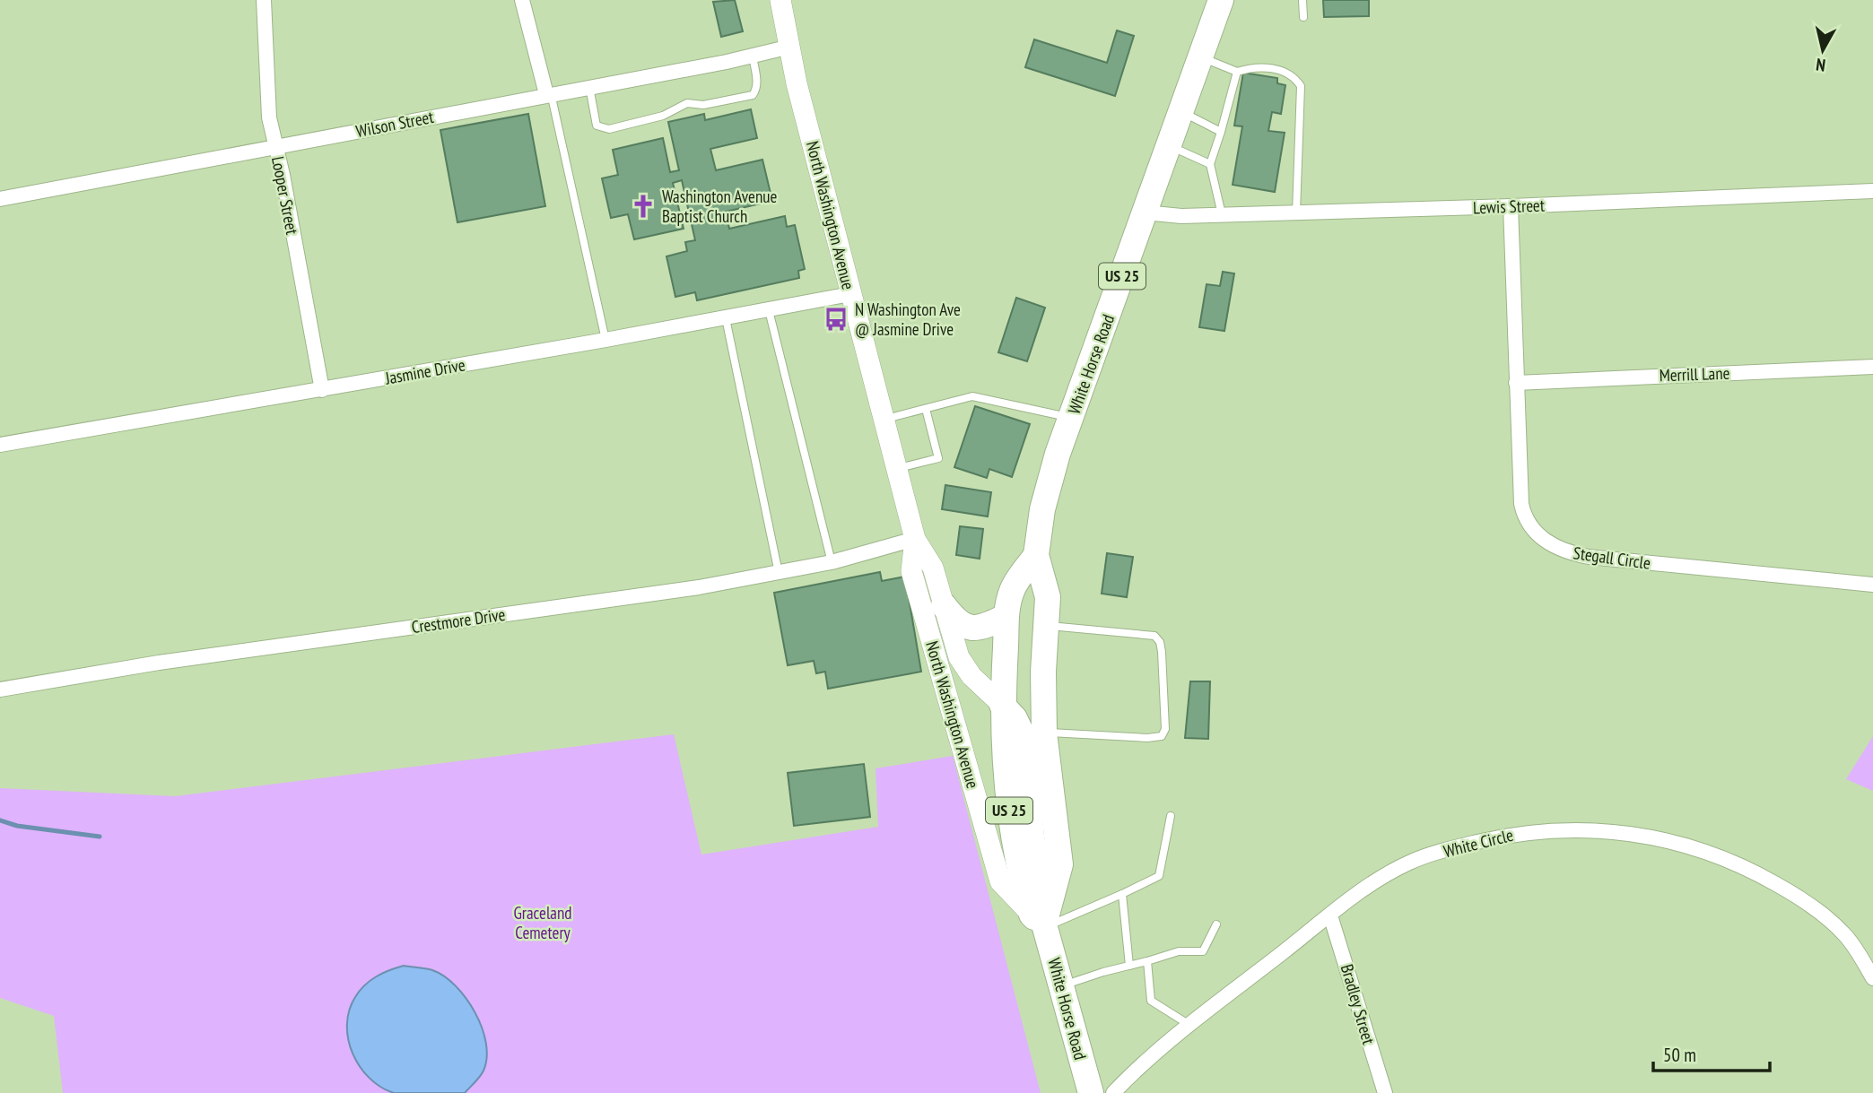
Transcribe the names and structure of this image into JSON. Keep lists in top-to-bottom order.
{
  "streets": {
    "highway": ["US 25", "White Horse Road"],
    "main road": ["North Washington Avenue"],
    "street": [
      "Wilson Street",
      "Looper Street",
      "Lewis Street",
      "Jasmine Drive",
      "Merrill Lane",
      "Stegall Circle",
      "Crestmore Drive",
      "White Circle",
      "Bradley Street"
    ]
  },
  "crossings": [
    ["Wilson Street", "Looper Street"],
    ["Wilson Street", "North Washington Avenue"],
    ["Looper Street", "Jasmine Drive"],
    ["Lewis Street", "White Horse Road"],
    ["Lewis Street", "Stegall Circle"],
    ["North Washington Avenue", "White Horse Road"],
    ["North Washington Avenue", "Jasmine Drive"],
    ["North Washington Avenue", "Crestmore Drive"],
    ["Merrill Lane", "Stegall Circle"],
    ["White Circle", "Bradley Street"]
  ],
  "parks": ["Graceland Cemetery"],
  "places": {
    "church": ["Washington Avenue Baptist Church"],
    "bus stop": ["N Washington Ave @ Jasmine Drive"]
  },
  "scale_bar": "50 m",
  "north": "bottom"
}
